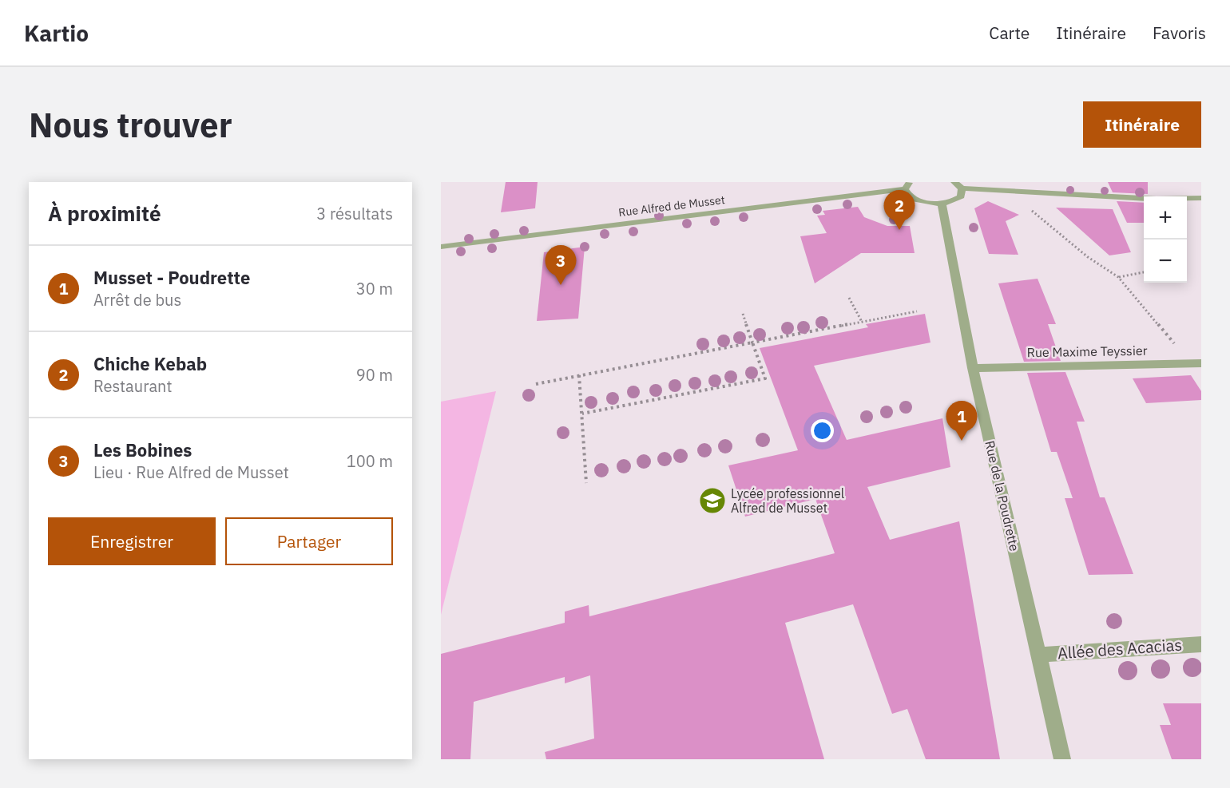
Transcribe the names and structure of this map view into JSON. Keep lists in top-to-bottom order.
{
  "streets": {
    "street": [
      "Rue Alfred de Musset",
      "Rue Maxime Teyssier",
      "Rue de la Poudrette",
      "Allée des Acacias"
    ]
  },
  "crossings": [
    ["Rue Maxime Teyssier", "Rue de la Poudrette"],
    ["Rue de la Poudrette", "Allée des Acacias"]
  ],
  "places": {
    "school or university": ["Lycée professionnel Alfred de Musset"]
  },
  "page": {
    "header": "Kartio",
    "nav": ["Carte", "Itinéraire", "Favoris"],
    "buttons": [
      "Itinéraire",
      ["Enregistrer", "Partager"]
    ],
    "title": "Nous trouver",
    "heading": ["À proximité", "3 résultats"],
    "pins": ["2", "3", "1"],
    "map_buttons": ["+", "−"],
    "list": [
      {
        "mark": "1",
        "name": "Musset - Poudrette",
        "note": "Arrêt de bus",
        "value": "30 m"
      },
      {
        "mark": "2",
        "name": "Chiche Kebab",
        "note": "Restaurant",
        "value": "90 m"
      },
      {
        "mark": "3",
        "name": "Les Bobines",
        "note": "Lieu · Rue Alfred de Musset",
        "value": "100 m"
      }
    ]
  }
}
